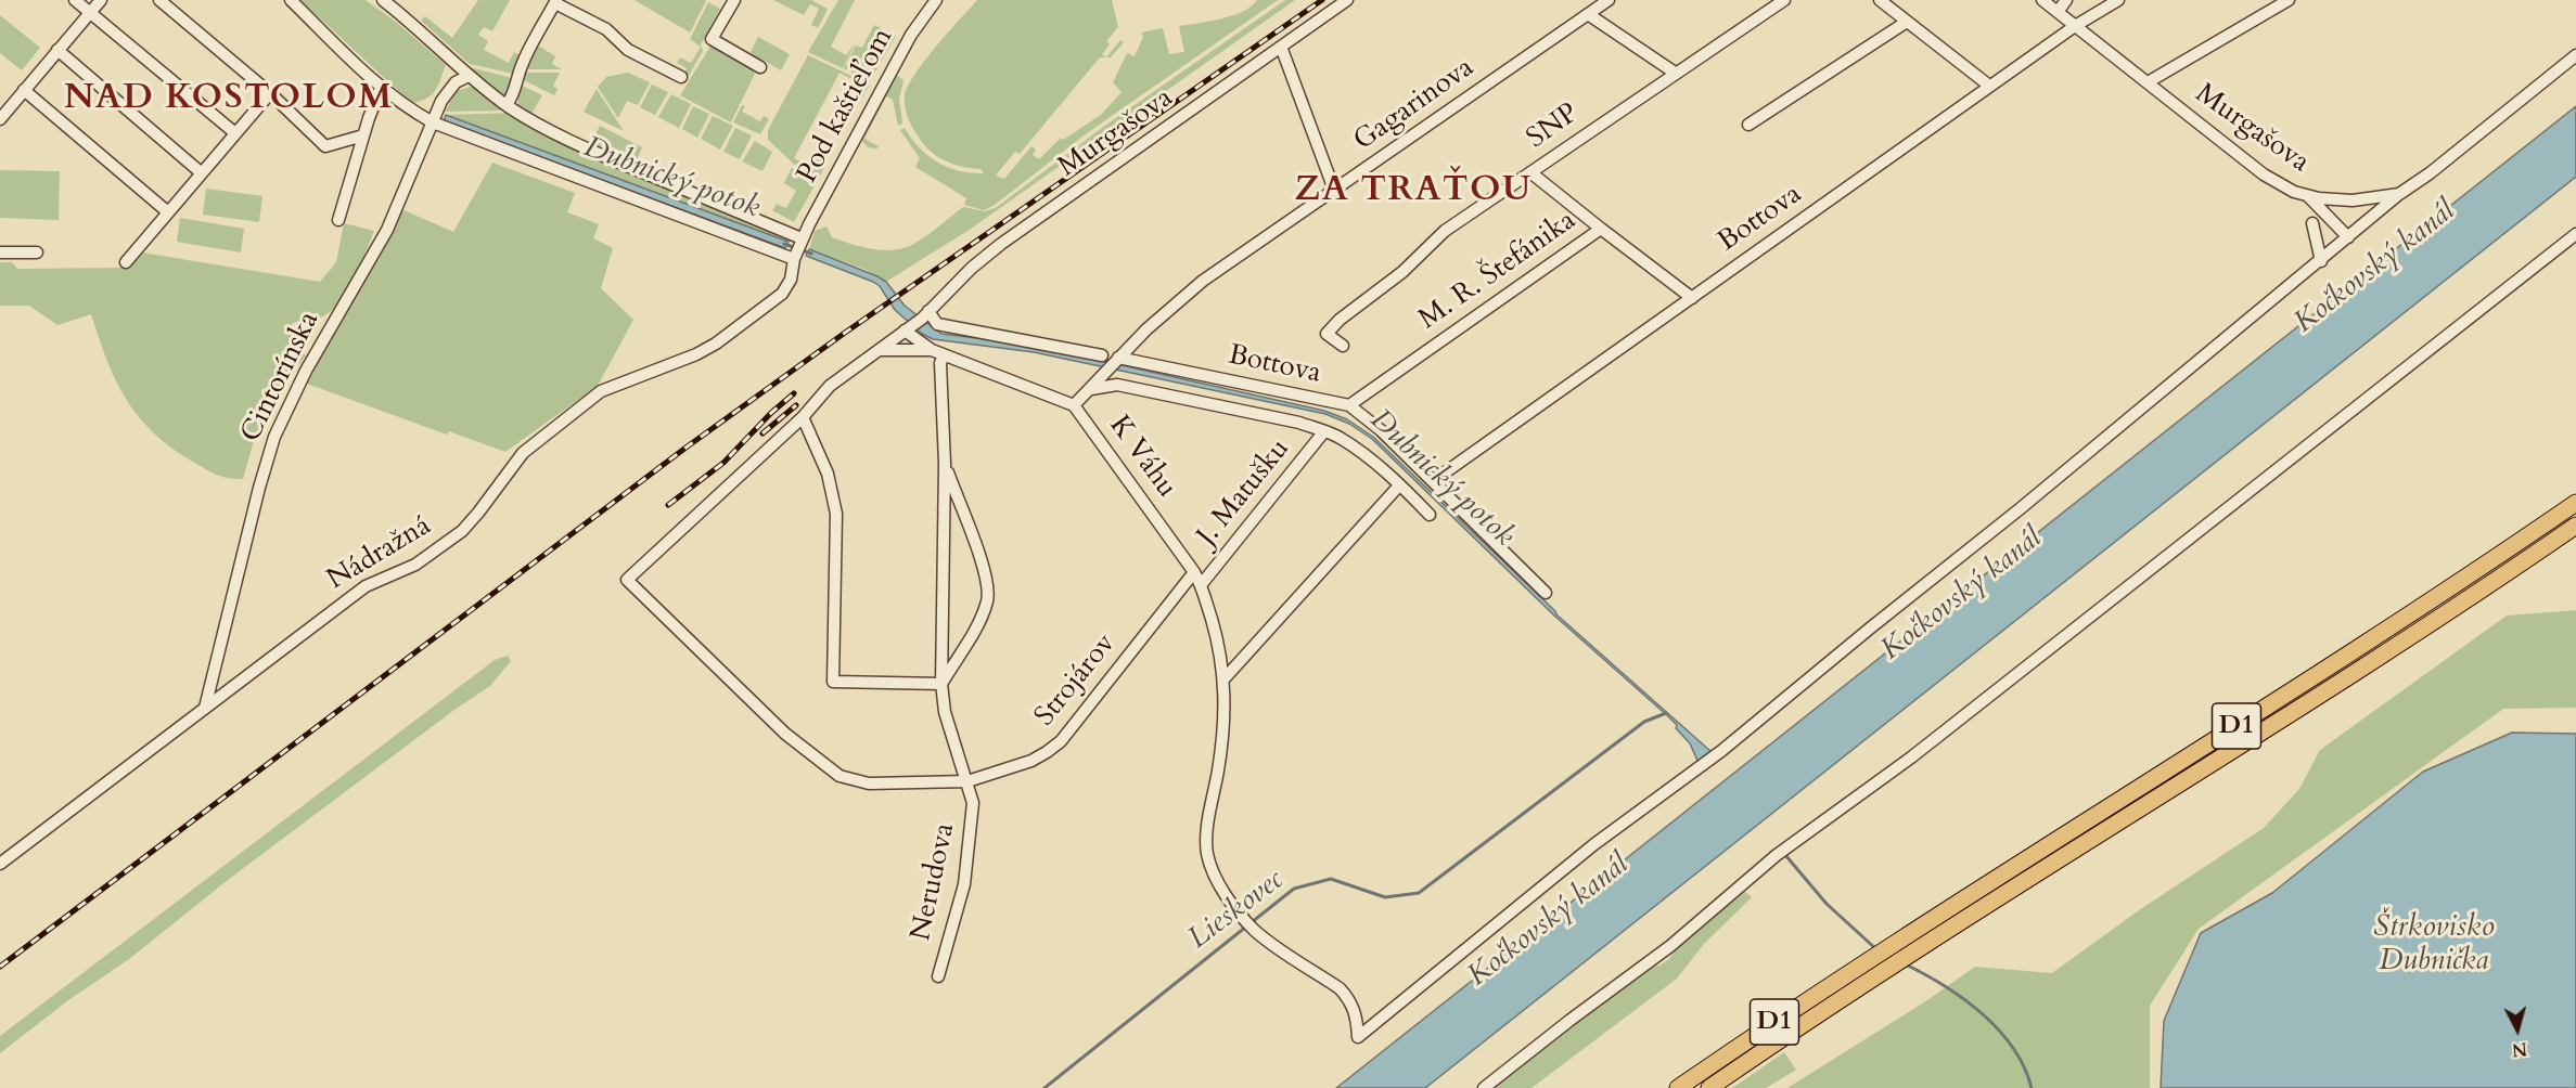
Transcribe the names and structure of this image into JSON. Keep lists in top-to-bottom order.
{
  "streets": {
    "highway": ["D1"],
    "street": [
      "Gagarinova",
      "Pod kaštieľom",
      "SNP",
      "Murgašova",
      "Bottova",
      "M. R. Štefánika",
      "Cintorínska",
      "K Váhu",
      "J. Matušku",
      "Nádražná",
      "Strojárov",
      "Nerudova"
    ]
  },
  "crossings": [
    ["Gagarinova", "Bottova"],
    ["Gagarinova", "K Váhu"],
    ["Gagarinova", "J. Matušku"],
    ["Pod kaštieľom", "Nádražná"],
    ["SNP", "M. R. Štefánika"],
    ["Murgašova", "Bottova"],
    ["Murgašova", "Strojárov"],
    ["Bottova", "M. R. Štefánika"],
    ["Cintorínska", "Nádražná"],
    ["K Váhu", "J. Matušku"],
    ["K Váhu", "Strojárov"],
    ["K Váhu", "Nerudova"],
    ["Strojárov", "Nerudova"]
  ],
  "districts": ["NAD KOSTOLOM", "ZA TRAŤOU"],
  "water": [
    "Dubnický potok",
    "Kočkovský kanál",
    "Lieskovec",
    "Štrkovisko Dubnička"
  ],
  "north": "bottom"
}
